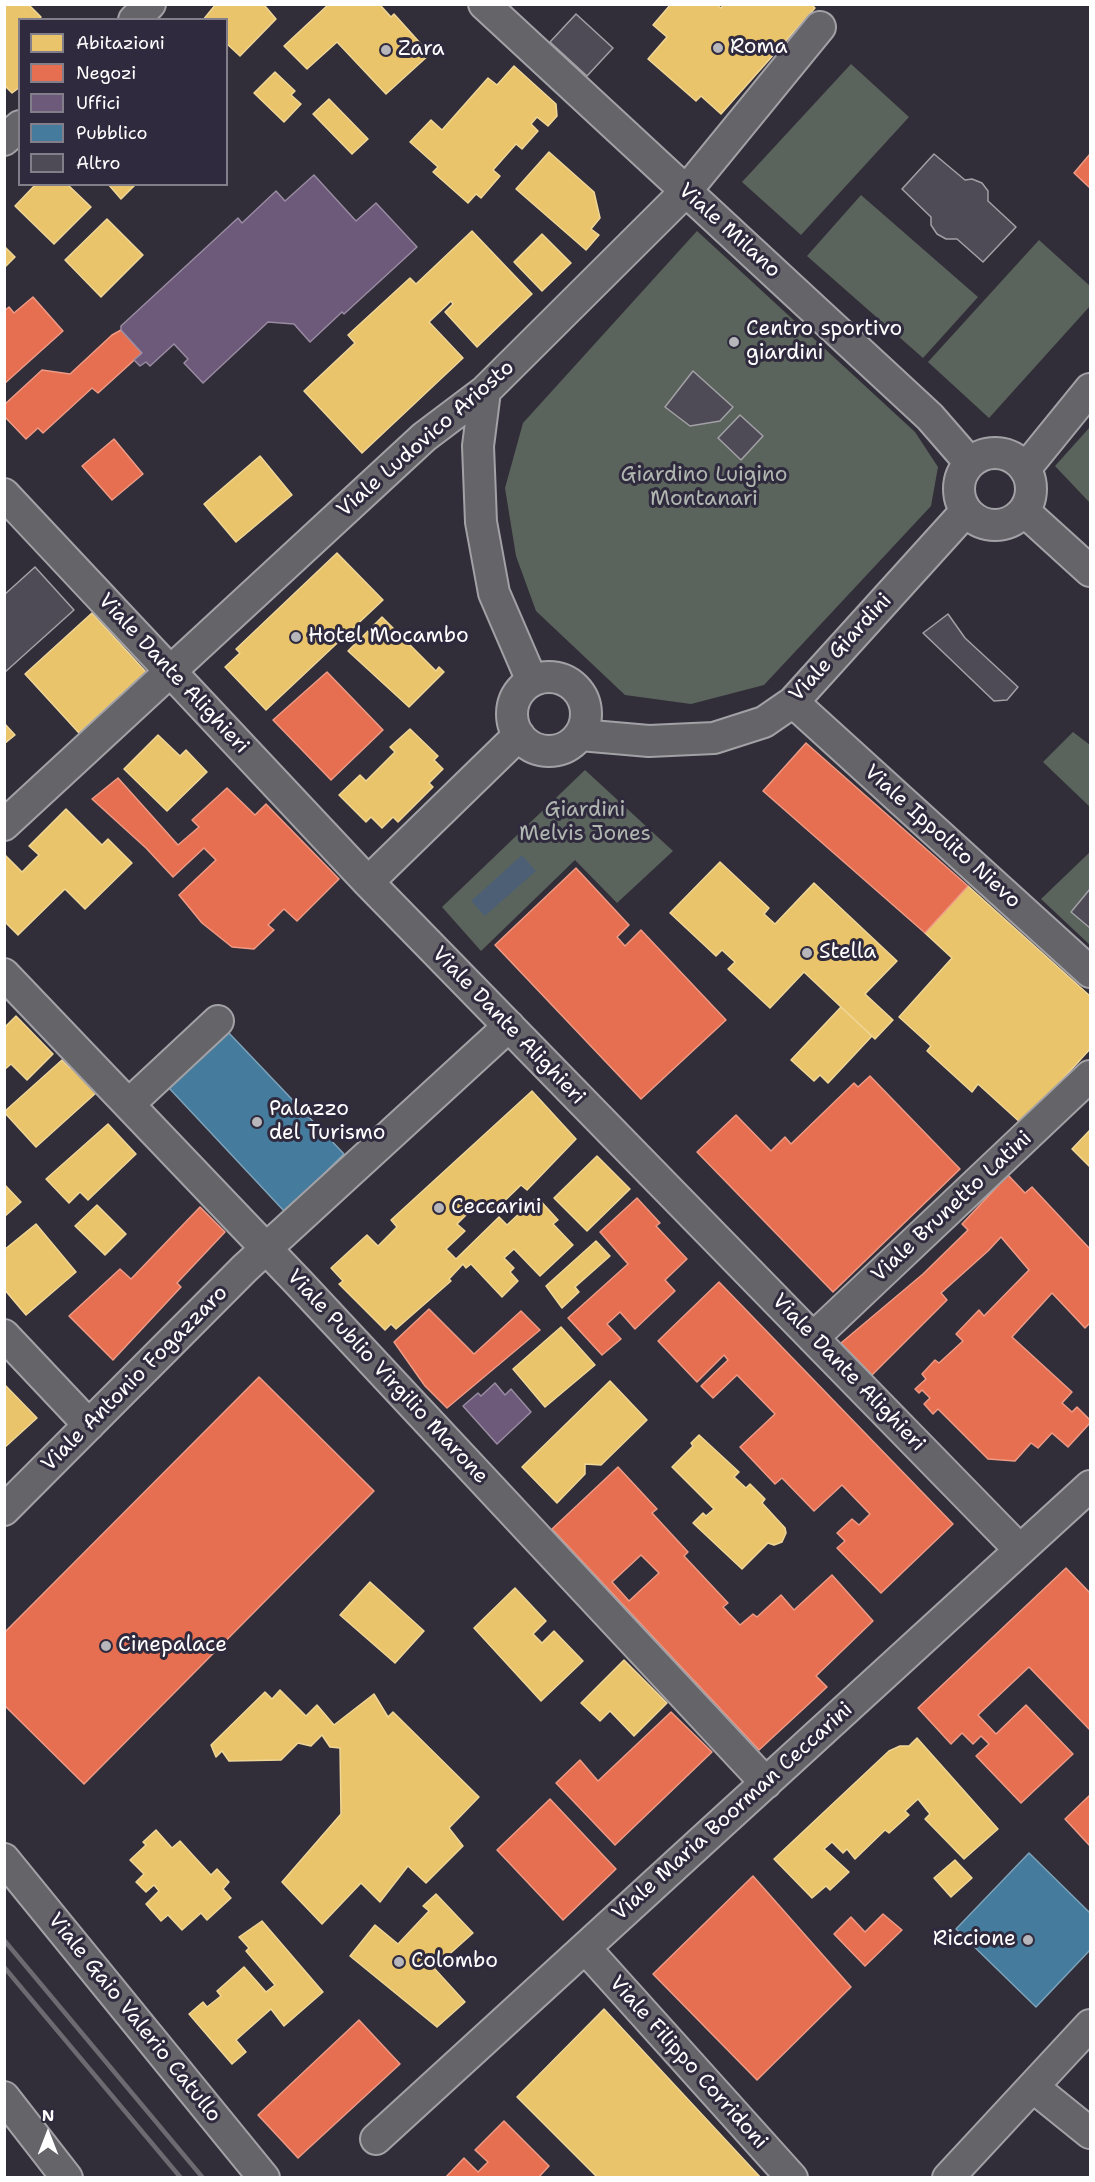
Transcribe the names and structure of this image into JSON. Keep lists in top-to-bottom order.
{
  "streets": {
    "street": [
      "Viale Milano",
      "Viale Ludovico Ariosto",
      "Viale Giardini",
      "Viale Dante Alighieri",
      "Viale Ippolito Nievo",
      "Viale Brunetto Latini",
      "Viale Publio Virgilio Marone",
      "Viale Antonio Fogazzaro",
      "Viale Maria Boorman Ceccarini",
      "Viale Gaio Valerio Catullo",
      "Viale Filippo Corridoni"
    ]
  },
  "crossings": [
    ["Viale Milano", "Viale Ludovico Ariosto"],
    ["Viale Milano", "Viale Giardini"],
    ["Viale Ludovico Ariosto", "Viale Dante Alighieri"],
    ["Viale Giardini", "Viale Ippolito Nievo"],
    ["Viale Dante Alighieri", "Viale Brunetto Latini"],
    ["Viale Dante Alighieri", "Viale Antonio Fogazzaro"],
    ["Viale Dante Alighieri", "Viale Maria Boorman Ceccarini"],
    ["Viale Publio Virgilio Marone", "Viale Antonio Fogazzaro"],
    ["Viale Publio Virgilio Marone", "Viale Maria Boorman Ceccarini"],
    ["Viale Maria Boorman Ceccarini", "Viale Filippo Corridoni"]
  ],
  "parks": ["Giardino Luigino Montanari", "Giardini Melvis Jones"],
  "places": [
    "Roma",
    "Zara",
    "Centro sportivo giardini",
    "Hotel Mocambo",
    "Stella",
    "Palazzo del Turismo",
    "Ceccarini",
    "Cinepalace",
    "Riccione",
    "Colombo"
  ],
  "legend": [
    "Abitazioni",
    "Negozi",
    "Uffici",
    "Pubblico",
    "Altro"
  ],
  "north": "top"
}
